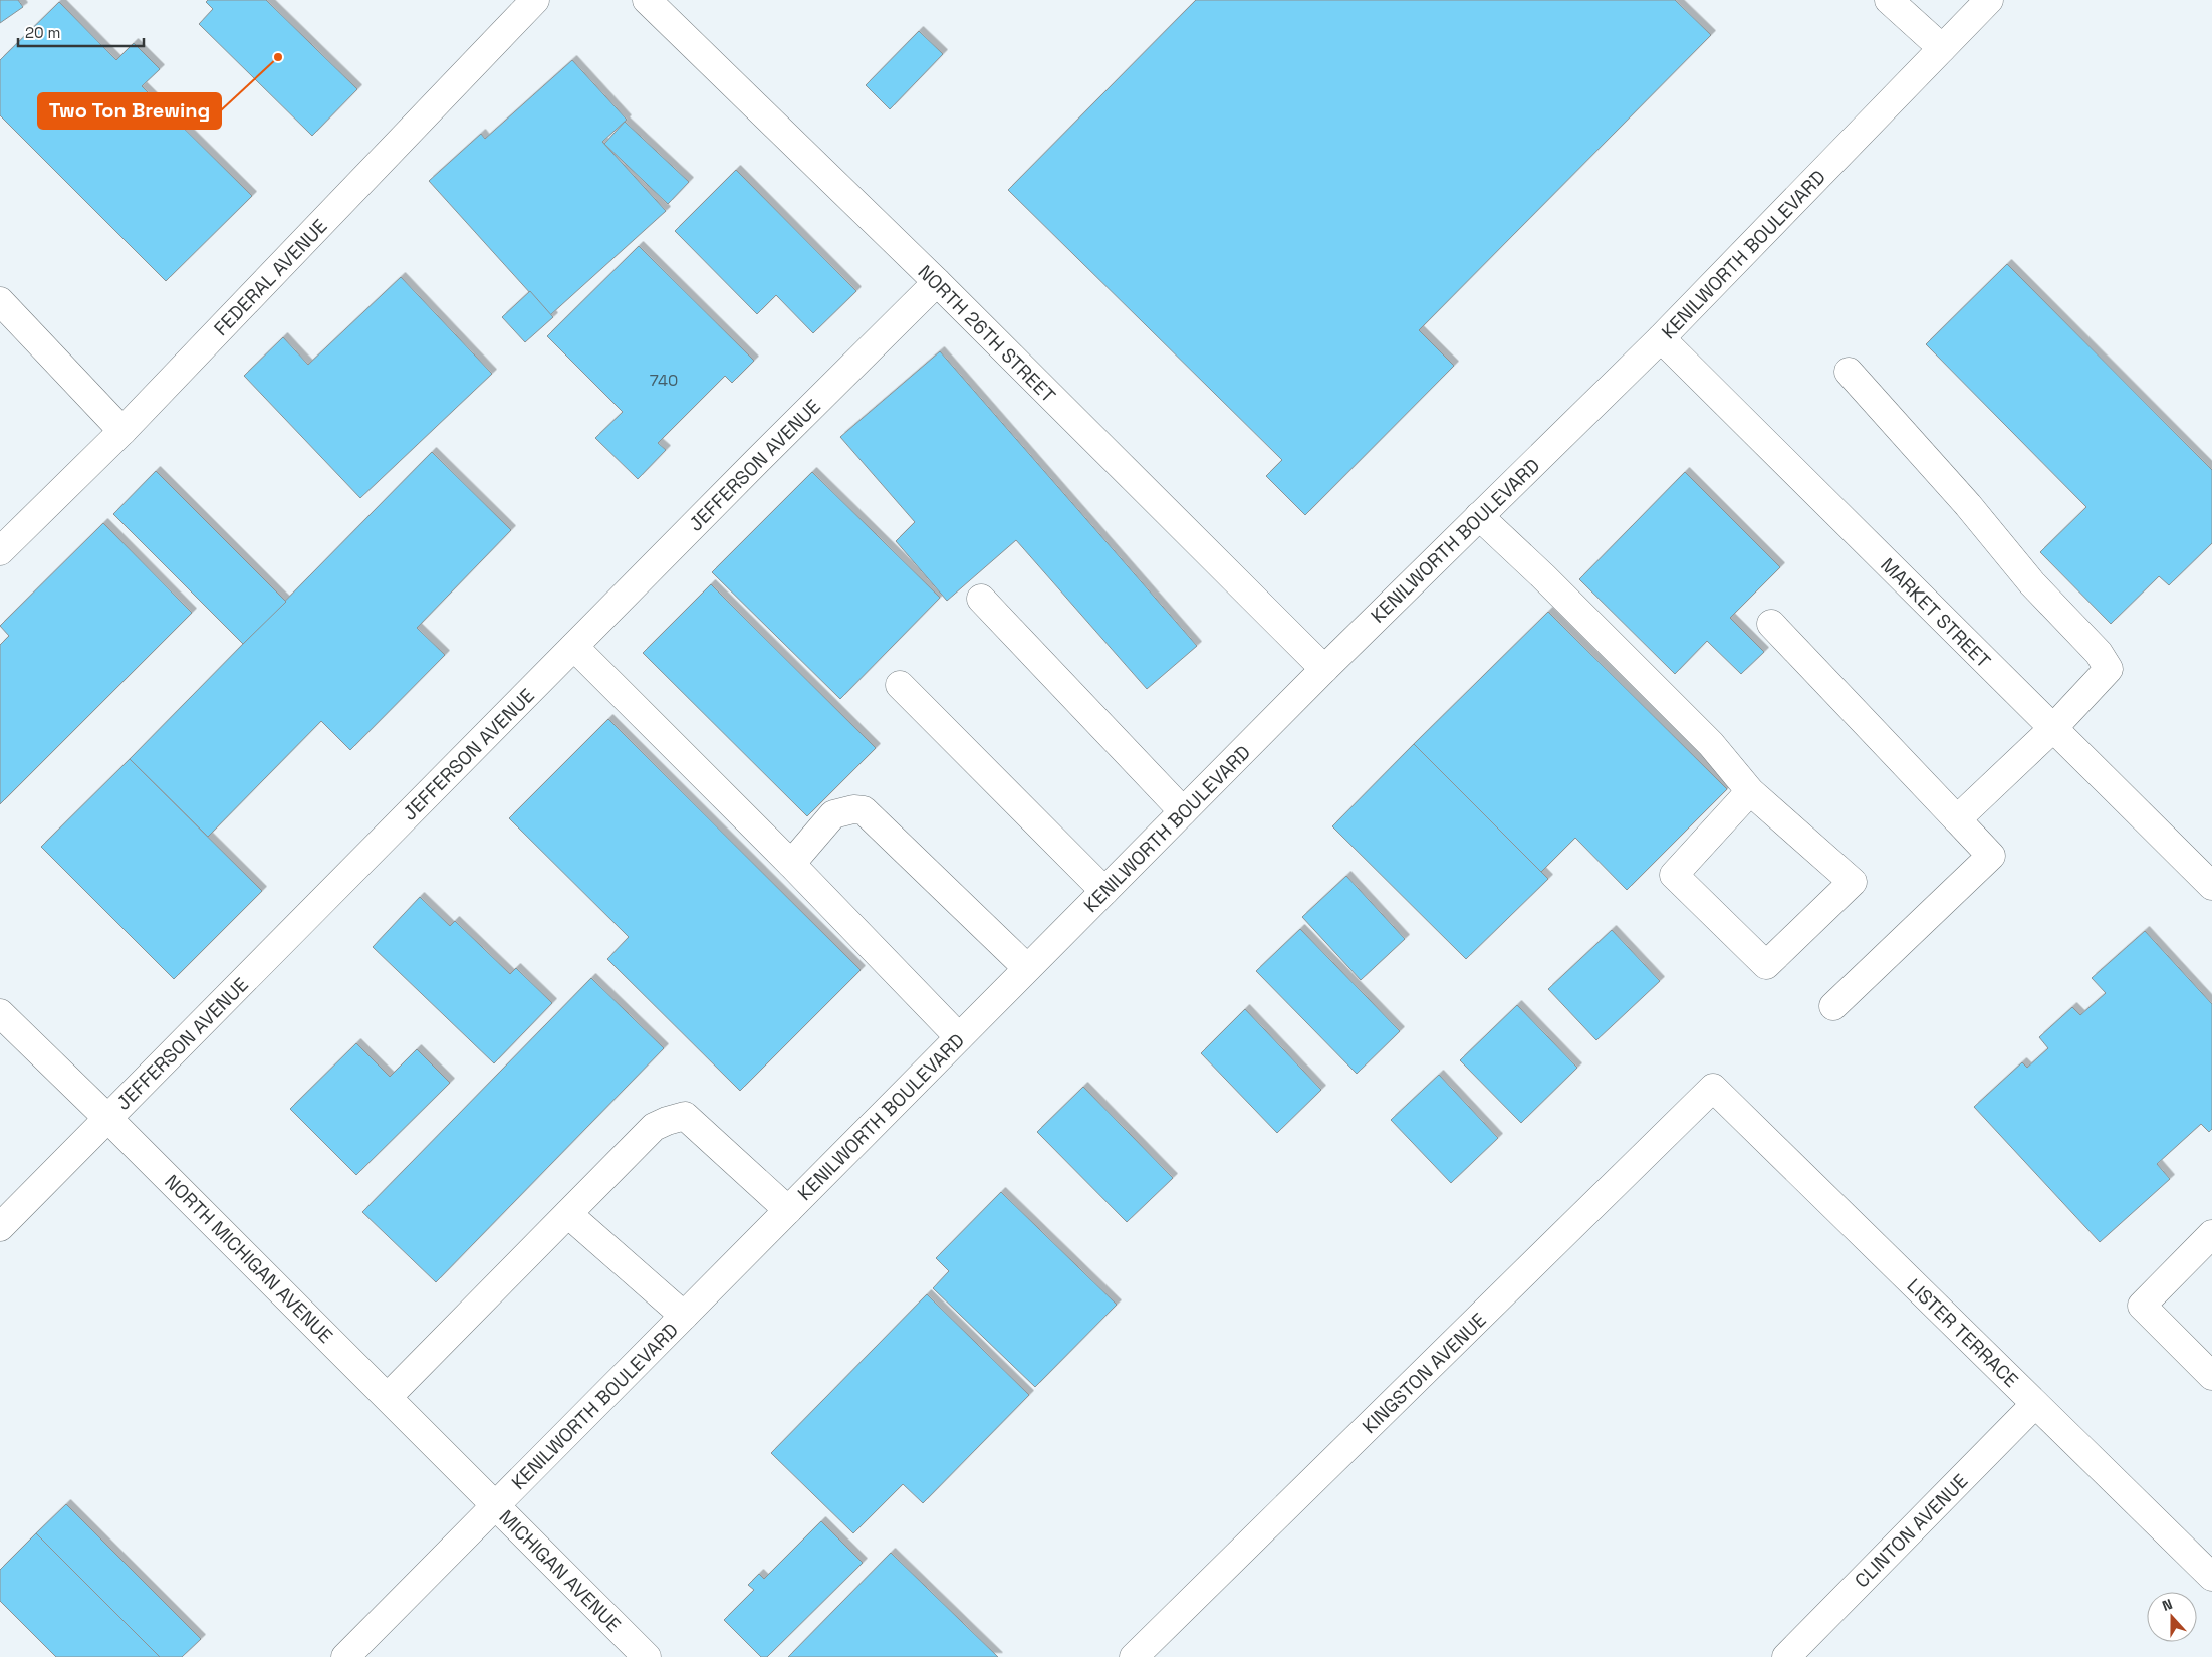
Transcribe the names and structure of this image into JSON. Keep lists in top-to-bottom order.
{
  "streets": {
    "street": [
      "KENILWORTH BOULEVARD",
      "FEDERAL AVENUE",
      "NORTH 26TH STREET",
      "JEFFERSON AVENUE",
      "MARKET STREET",
      "NORTH MICHIGAN AVENUE",
      "LISTER TERRACE",
      "KINGSTON AVENUE",
      "CLINTON AVENUE",
      "MICHIGAN AVENUE"
    ]
  },
  "crossings": [
    ["KENILWORTH BOULEVARD", "NORTH 26TH STREET"],
    ["KENILWORTH BOULEVARD", "MARKET STREET"],
    ["KENILWORTH BOULEVARD", "NORTH MICHIGAN AVENUE"],
    ["KENILWORTH BOULEVARD", "MICHIGAN AVENUE"],
    ["NORTH 26TH STREET", "JEFFERSON AVENUE"],
    ["JEFFERSON AVENUE", "NORTH MICHIGAN AVENUE"],
    ["NORTH MICHIGAN AVENUE", "MICHIGAN AVENUE"],
    ["LISTER TERRACE", "KINGSTON AVENUE"],
    ["LISTER TERRACE", "CLINTON AVENUE"]
  ],
  "places": ["Two Ton Brewing"],
  "house_numbers": ["740"],
  "scale_bar": "20 m",
  "north": "top"
}
